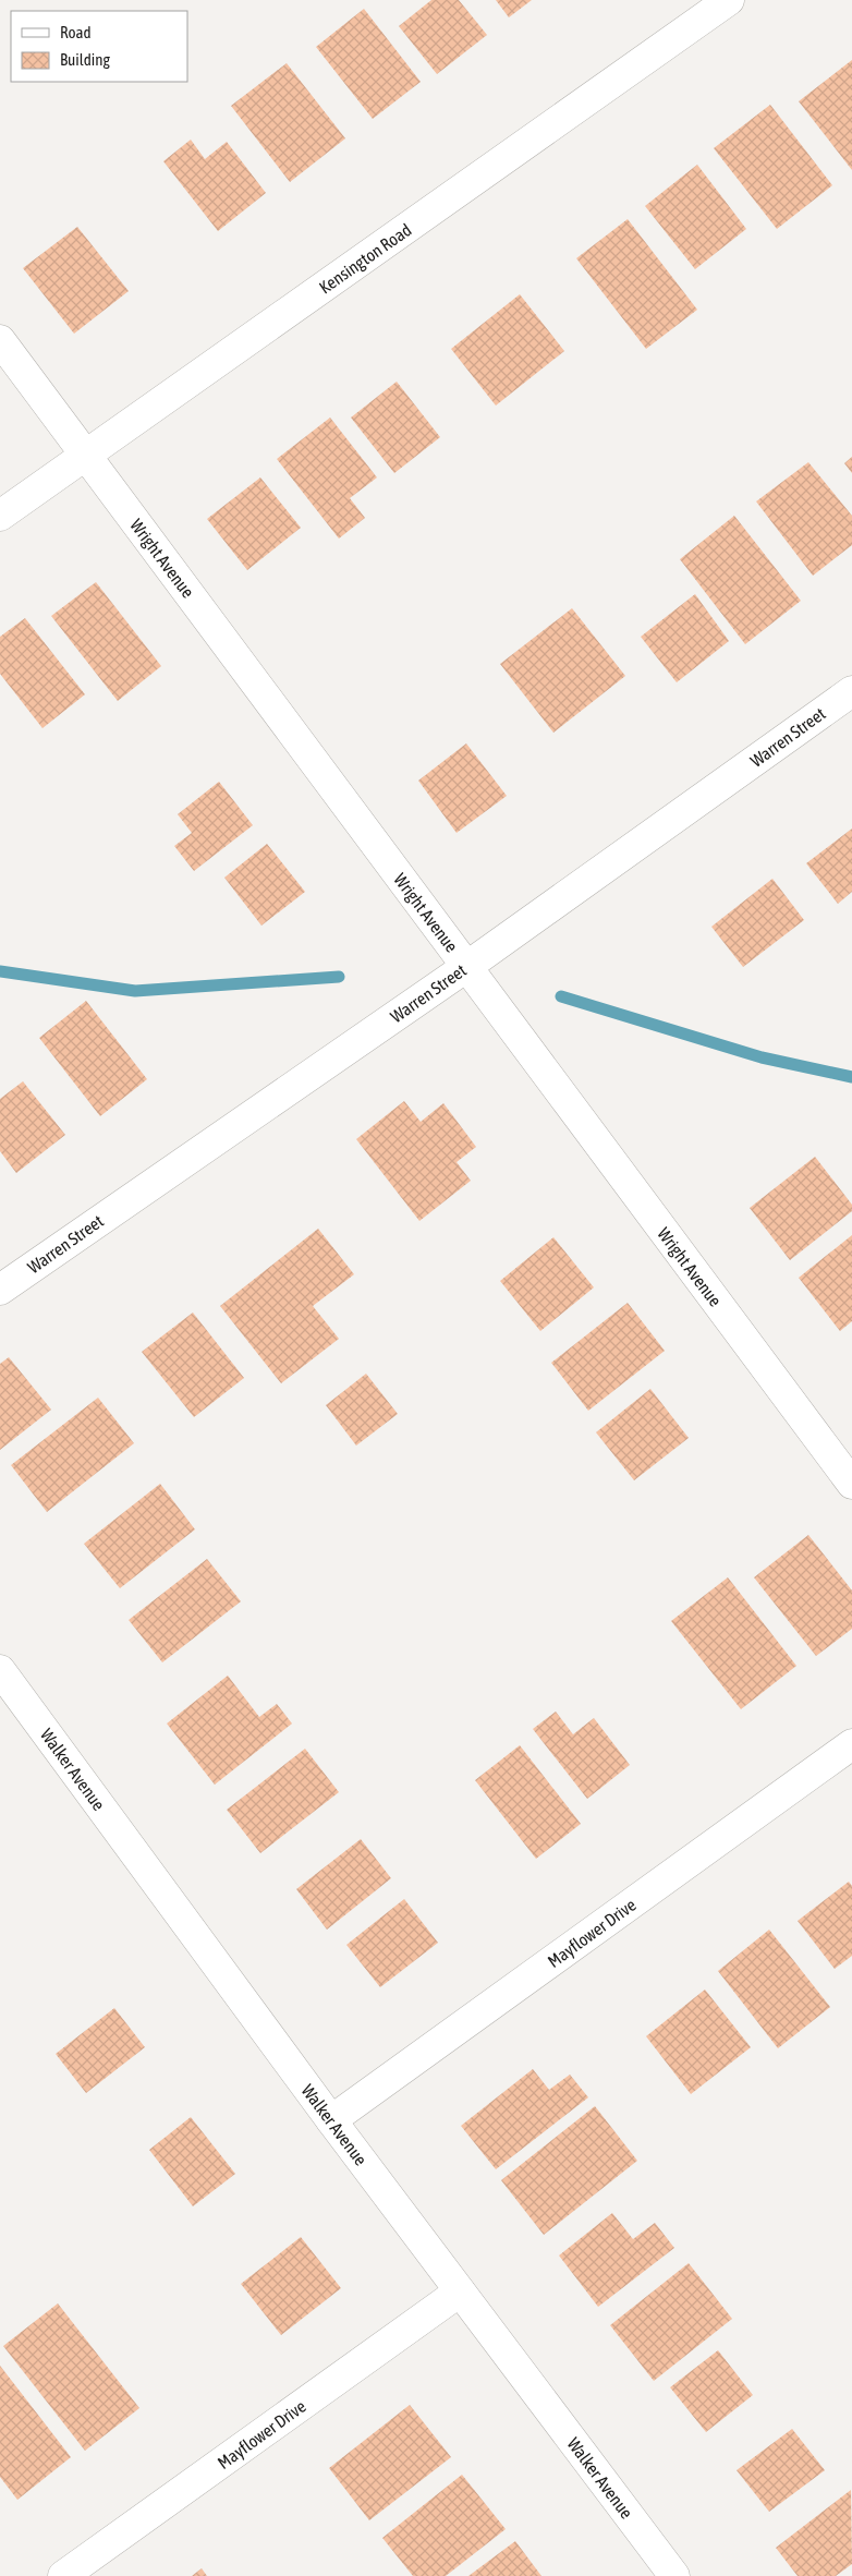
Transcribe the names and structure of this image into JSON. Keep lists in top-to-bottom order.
{
  "streets": {
    "street": [
      "Kensington Road",
      "Wright Avenue",
      "Warren Street",
      "Walker Avenue",
      "Mayflower Drive"
    ]
  },
  "crossings": [
    ["Kensington Road", "Wright Avenue"],
    ["Wright Avenue", "Warren Street"],
    ["Walker Avenue", "Mayflower Drive"]
  ],
  "legend": ["Road", "Building"]
}
